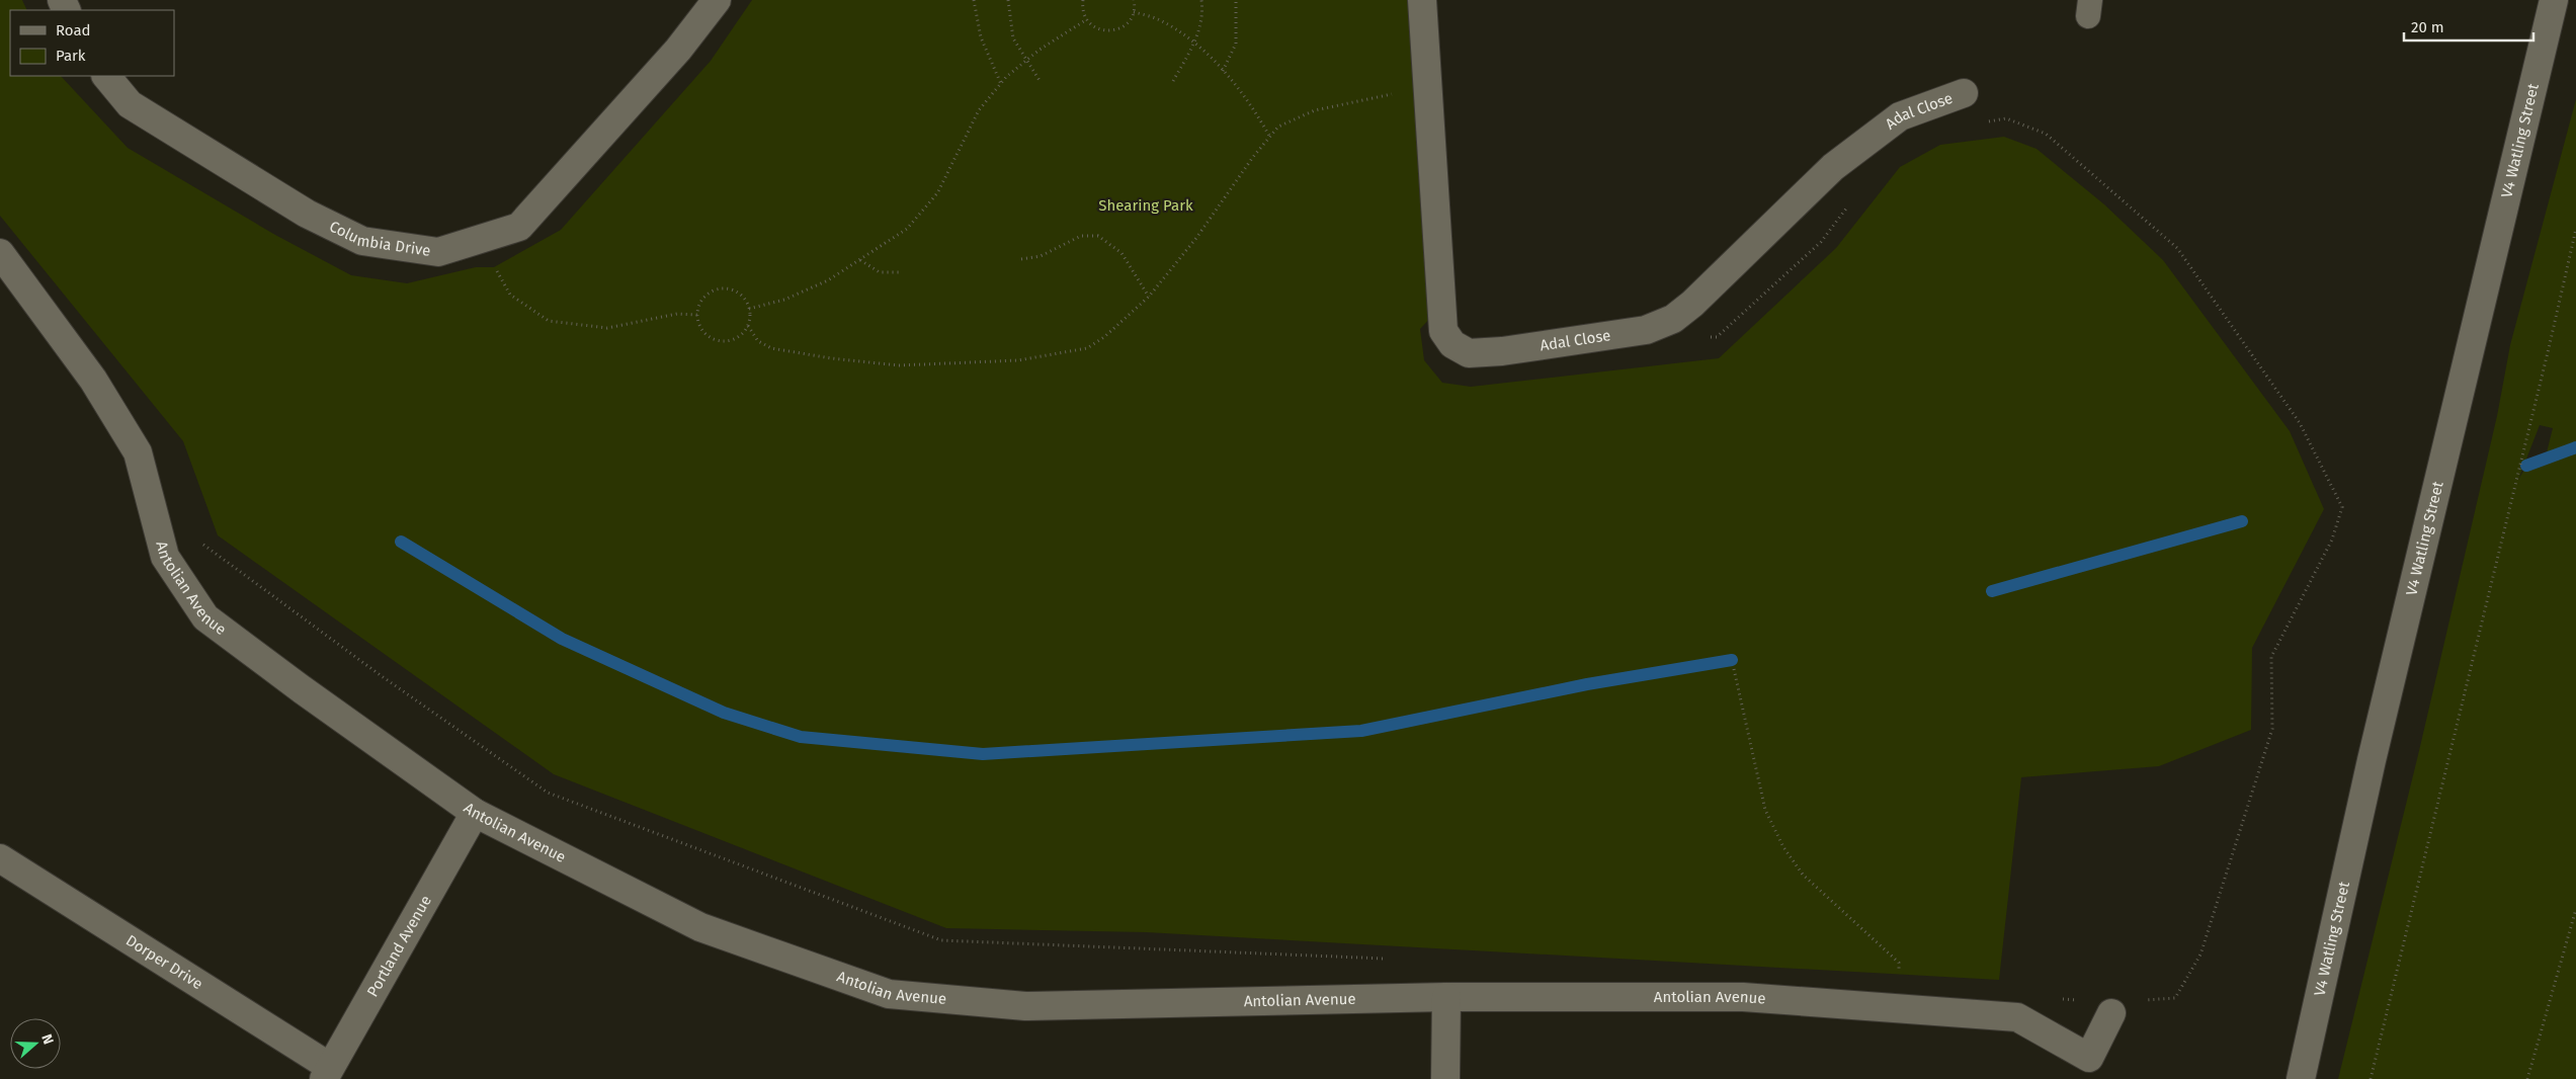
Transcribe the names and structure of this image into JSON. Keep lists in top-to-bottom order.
{
  "streets": {
    "street": [
      "Adal Close",
      "V4 Watling Street",
      "Columbia Drive",
      "Antolian Avenue",
      "Portland Avenue",
      "Dorper Drive"
    ]
  },
  "crossings": [
    ["Antolian Avenue", "Portland Avenue"],
    ["Portland Avenue", "Dorper Drive"]
  ],
  "parks": ["Shearing Park"],
  "legend": ["Road", "Park"],
  "scale_bar": "20 m",
  "north": "right"
}
